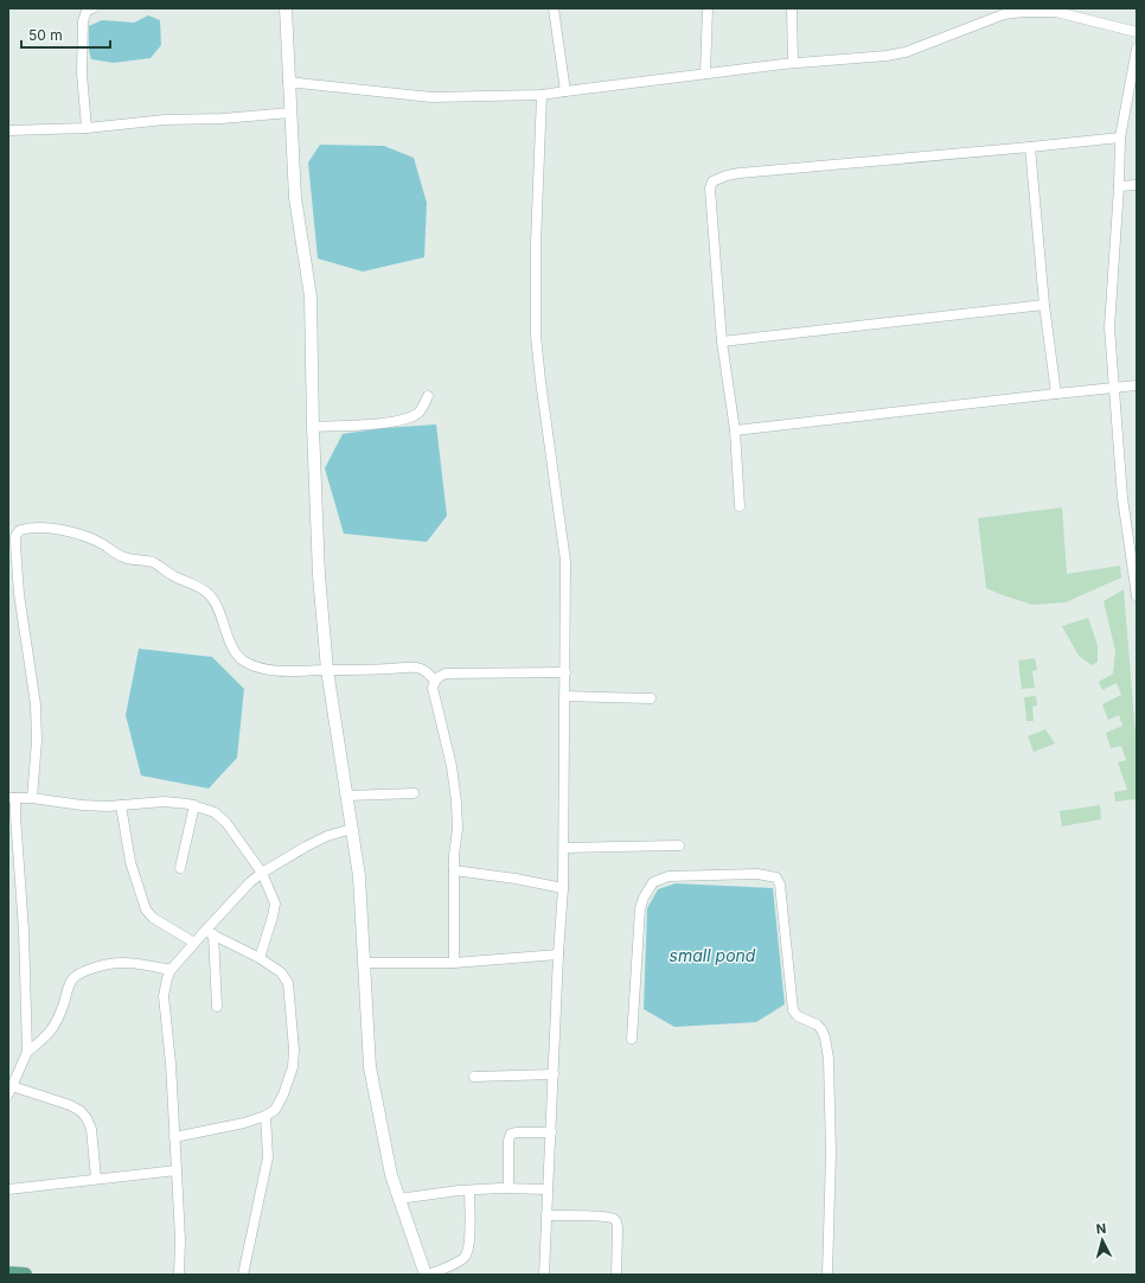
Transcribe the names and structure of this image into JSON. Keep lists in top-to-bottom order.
{
  "water": ["small pond"],
  "scale_bar": "50 m",
  "north": "top"
}
